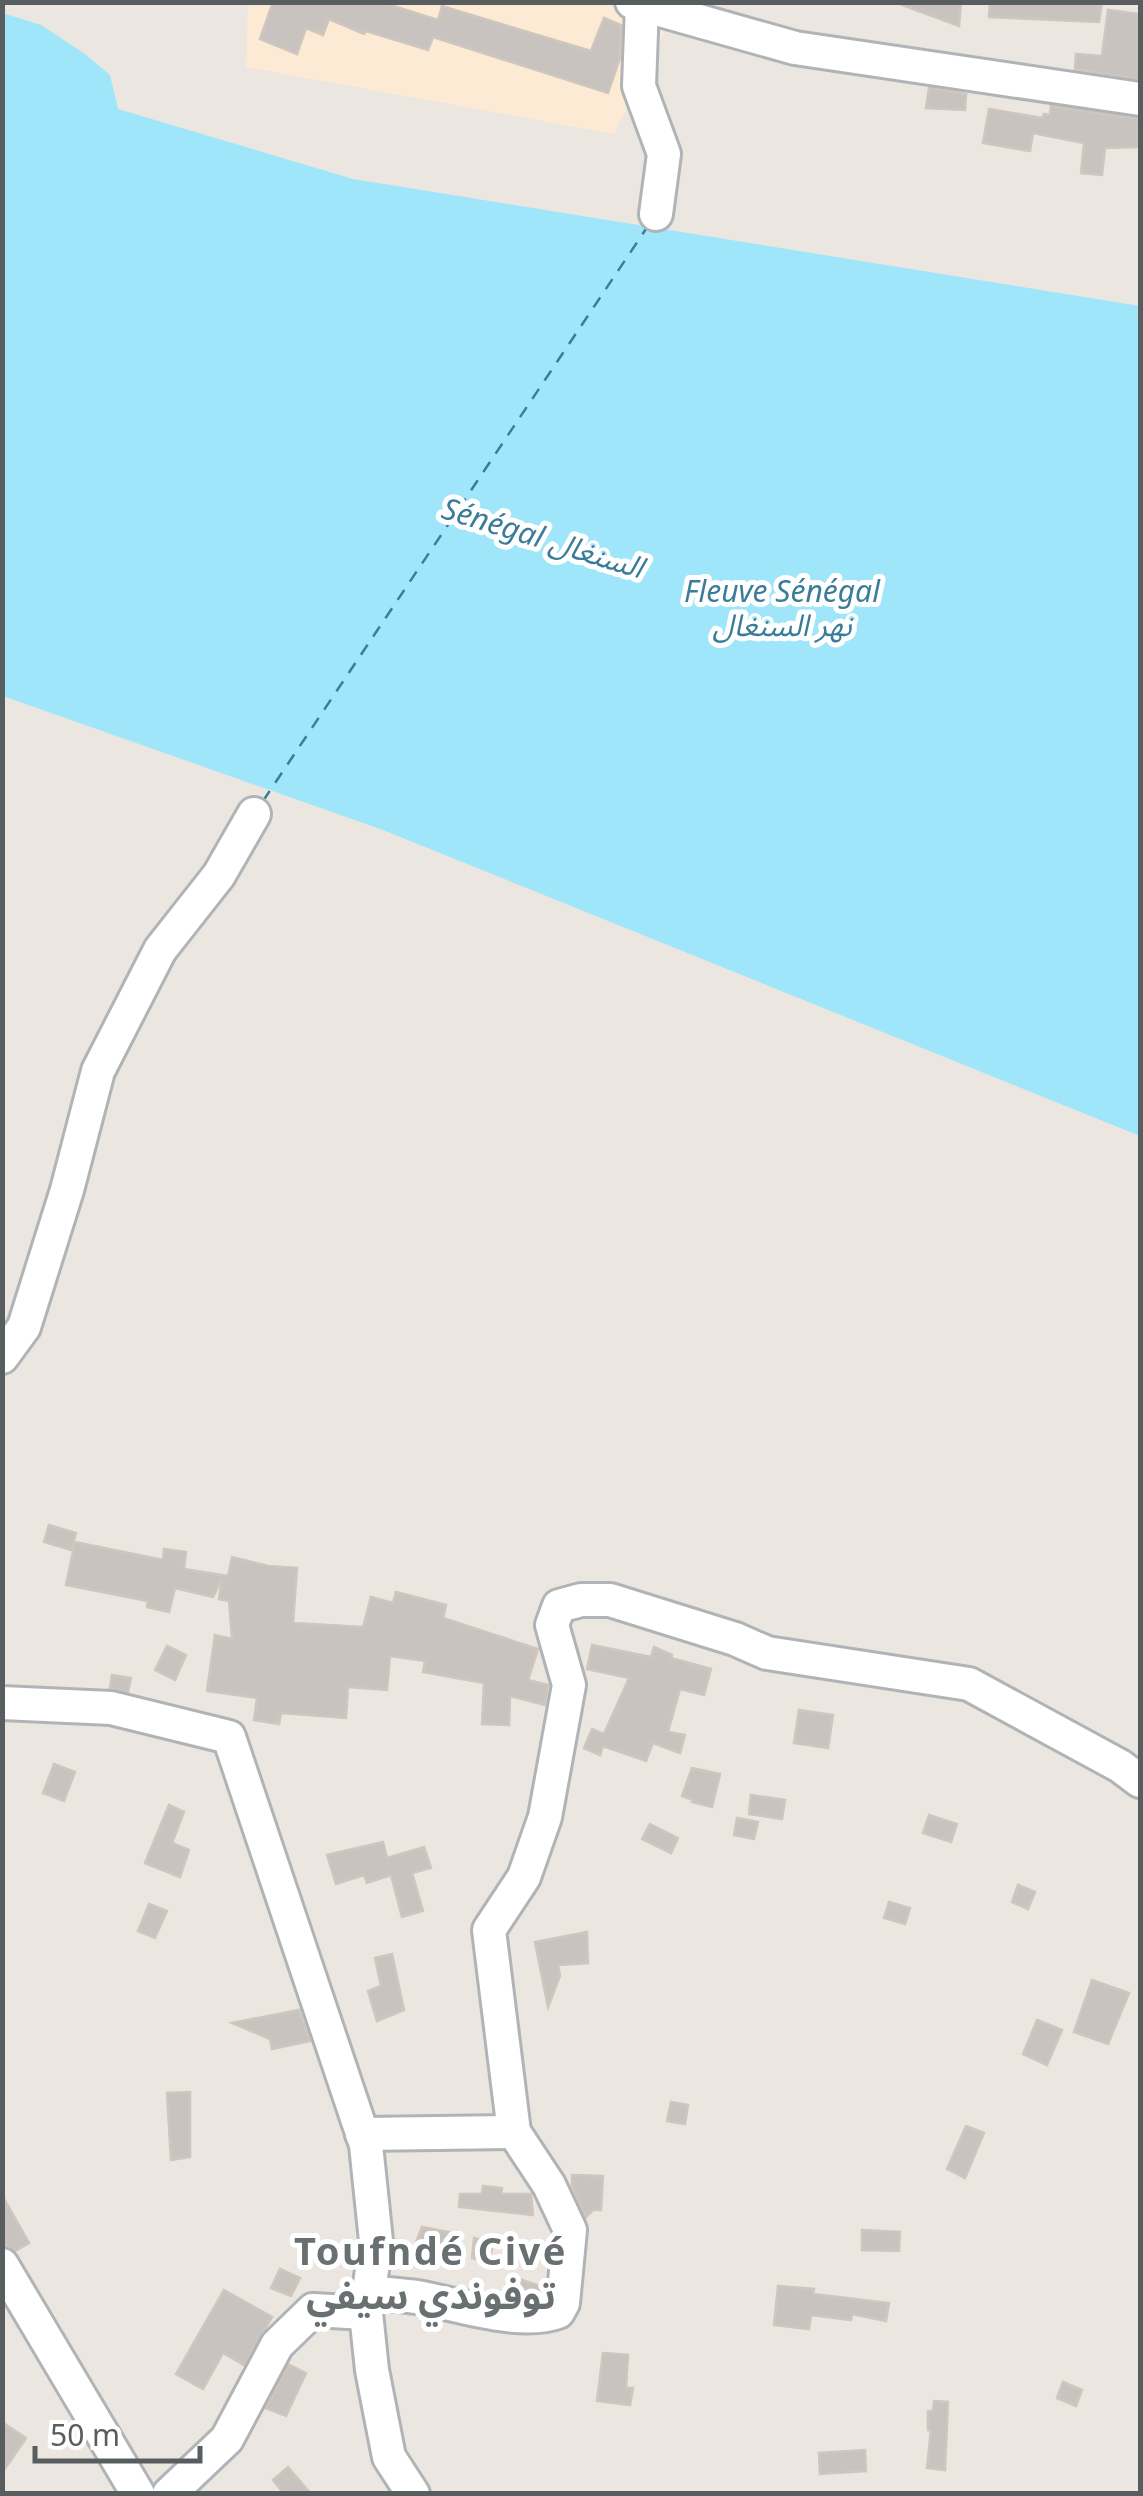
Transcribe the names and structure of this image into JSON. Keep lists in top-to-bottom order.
{
  "districts": ["Toufndé Civé توفوندي سيفي"],
  "water": ["Sénégal السنغال", "Fleuve Sénégal نهر السنغال"],
  "scale_bar": "50 m"
}
